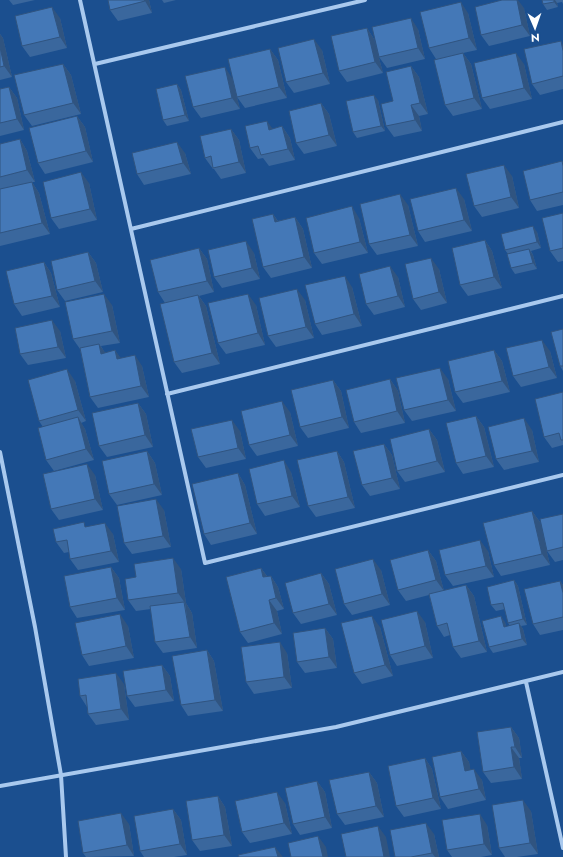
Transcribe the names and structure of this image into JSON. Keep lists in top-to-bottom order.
{
  "north": "bottom"
}
